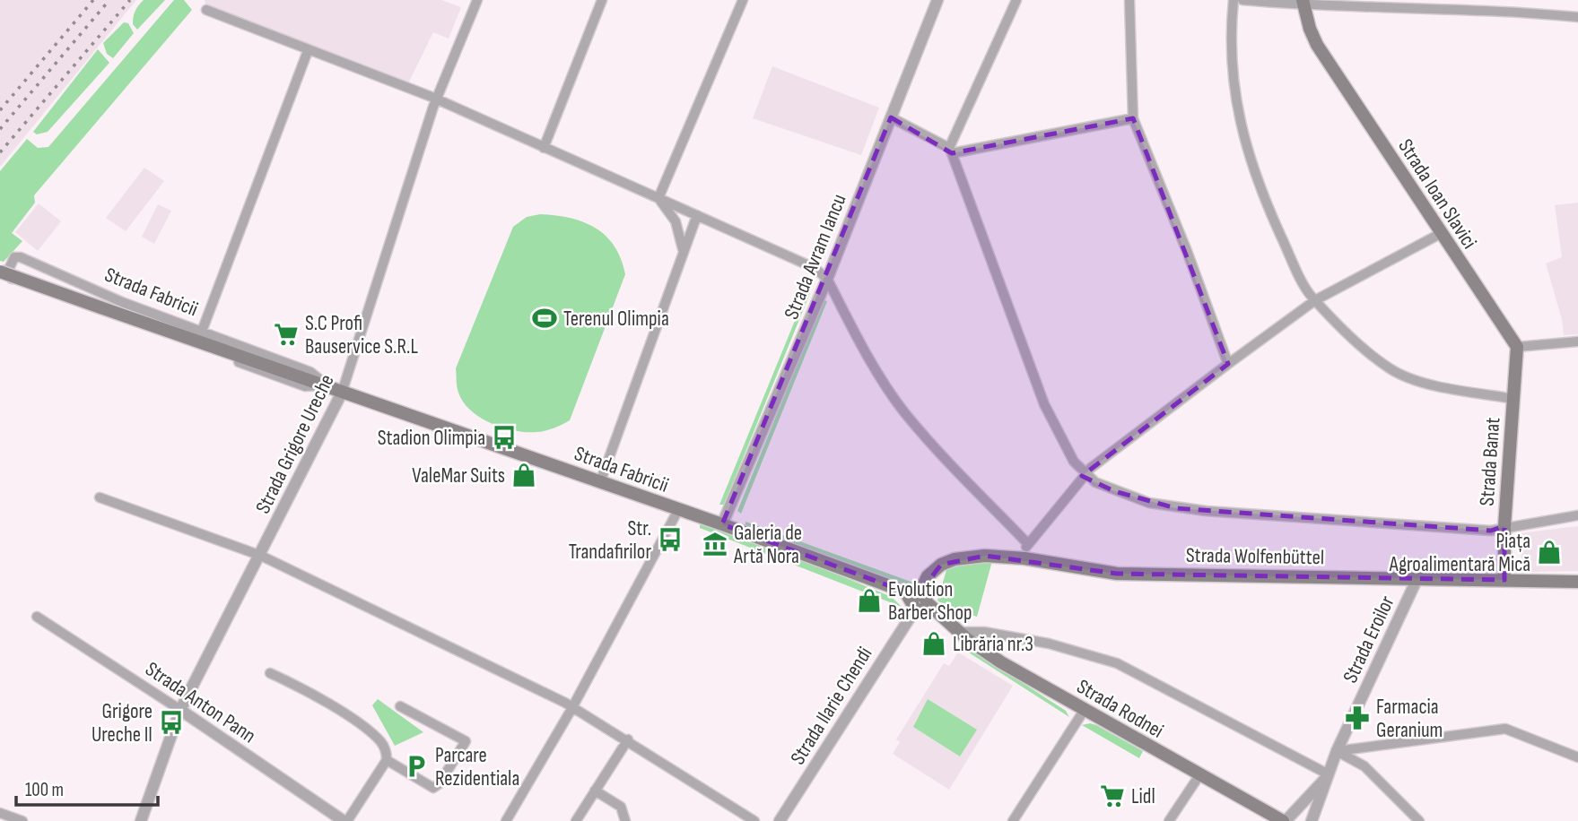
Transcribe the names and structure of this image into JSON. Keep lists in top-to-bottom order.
{
  "streets": {
    "main road": [
      "Strada Ioan Slavici",
      "Strada Fabricii",
      "Strada Banat",
      "Strada Wolfenbüttel",
      "Strada Rodnei"
    ],
    "street": [
      "Strada Avram Iancu",
      "Strada Grigore Ureche",
      "Strada Eroilor",
      "Strada Anton Pann",
      "Strada Ilarie Chendi"
    ]
  },
  "crossings": [
    ["Strada Ioan Slavici", "Strada Banat"],
    ["Strada Avram Iancu", "Strada Fabricii"],
    ["Strada Fabricii", "Strada Grigore Ureche"],
    ["Strada Fabricii", "Strada Wolfenbüttel"],
    ["Strada Fabricii", "Strada Ilarie Chendi"],
    ["Strada Fabricii", "Strada Rodnei"],
    ["Strada Grigore Ureche", "Strada Anton Pann"],
    ["Strada Banat", "Strada Wolfenbüttel"],
    ["Strada Wolfenbüttel", "Strada Eroilor"],
    ["Strada Wolfenbüttel", "Strada Ilarie Chendi"],
    ["Strada Wolfenbüttel", "Strada Rodnei"],
    ["Strada Ilarie Chendi", "Strada Rodnei"]
  ],
  "places": {
    "sports": ["Terenul Olimpia"],
    "supermarket": ["S.C Profi Bauservice S.R.L", "Lidl"],
    "bus stop": ["Stadion Olimpia", "Str. Trandafirilor", "Grigore Ureche II"],
    "shop": [
      "ValeMar Suits",
      "Piața Agroalimentară Mică",
      "Evolution Barber Shop",
      "Librăria nr.3"
    ],
    "museum": ["Galeria de Artă Nora"],
    "pharmacy": ["Farmacia Geranium"],
    "parking": ["Parcare Rezidentiala"]
  },
  "scale_bar": "100 m"
}
